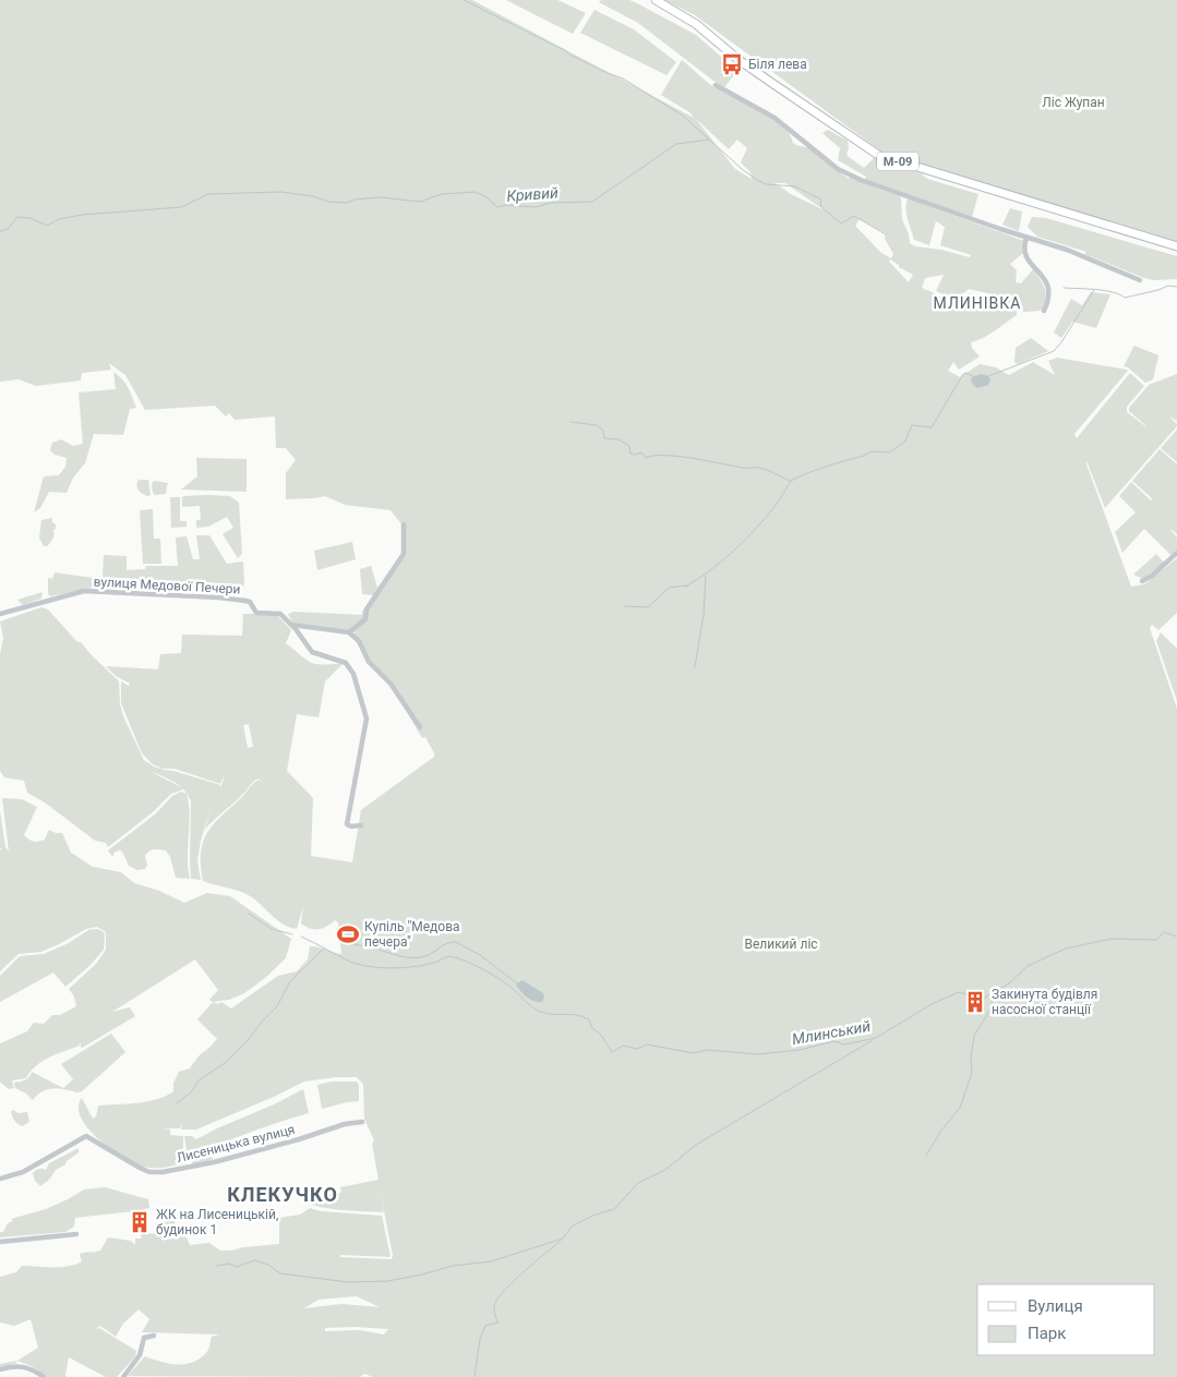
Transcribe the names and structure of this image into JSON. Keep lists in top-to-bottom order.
{
  "streets": {
    "main road": ["М-09"],
    "street": ["вулиця Медової Печери", "Лисеницька вулиця"]
  },
  "districts": ["МЛИНІВКА", "КЛЕКУЧКО"],
  "water": ["Кривий", "Млинський"],
  "parks": ["Ліс Жупан", "Великий ліс"],
  "places": {
    "bus stop": ["Бiля лева"],
    "sports": ["Купіль \"Медова печера\""],
    "building": ["Закинута будівля насосної станції", "ЖК на Лисеницькій, будинок 1"]
  },
  "legend": ["Вулиця", "Парк"]
}
